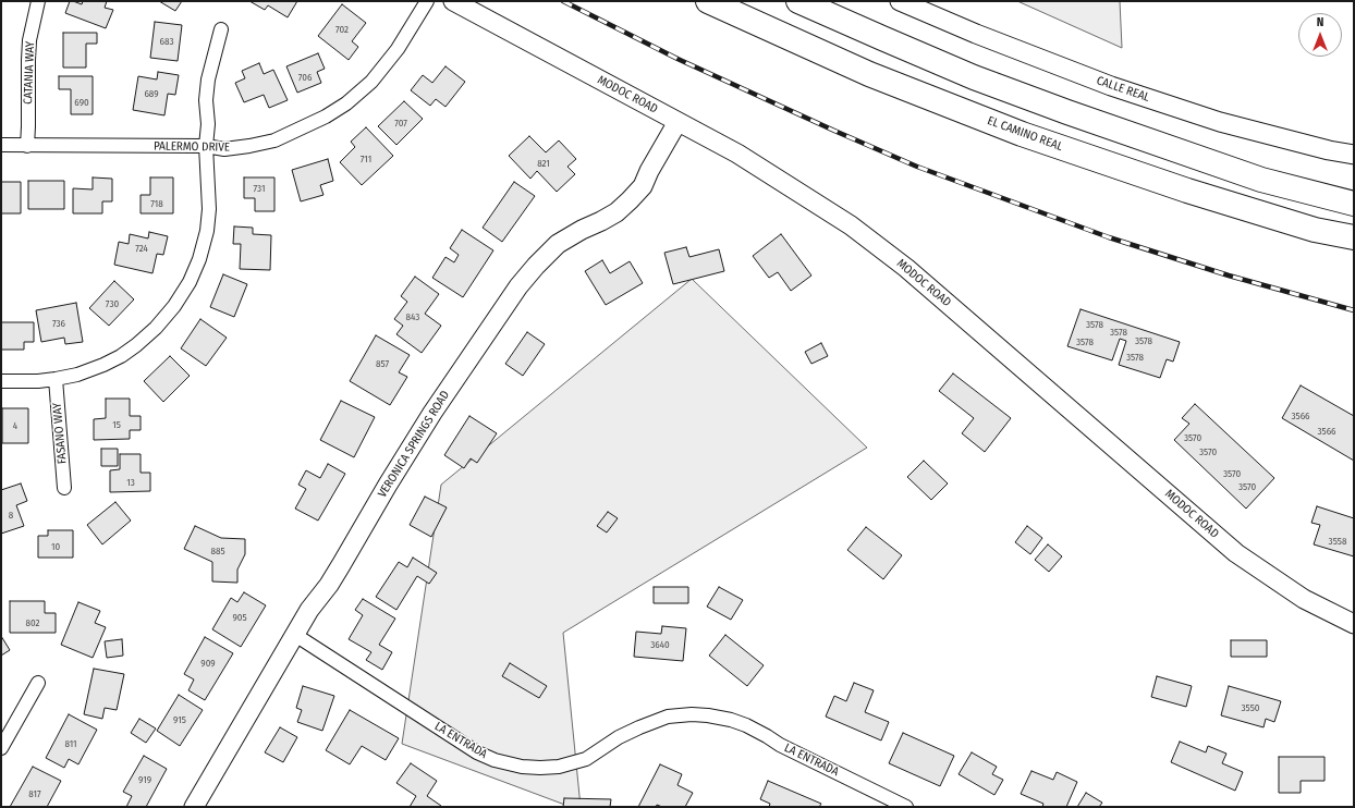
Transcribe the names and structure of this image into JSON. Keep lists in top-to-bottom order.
{
  "streets": {
    "highway": ["EL CAMINO REAL"],
    "street": [
      "CATANIA WAY",
      "CALLE REAL",
      "MODOC ROAD",
      "PALERMO DRIVE",
      "FASANO WAY",
      "VERONICA SPRINGS ROAD",
      "LA ENTRADA"
    ]
  },
  "crossings": [
    ["CATANIA WAY", "PALERMO DRIVE"],
    ["MODOC ROAD", "VERONICA SPRINGS ROAD"],
    ["VERONICA SPRINGS ROAD", "LA ENTRADA"]
  ],
  "house_numbers": [
    "702",
    "683",
    "706",
    "689",
    "690",
    "707",
    "711",
    "821",
    "731",
    "718",
    "724",
    "730",
    "843",
    "736",
    "3578",
    "3578",
    "3578",
    "3578",
    "3578",
    "857",
    "3566",
    "15",
    "4",
    "3566",
    "3570",
    "3570",
    "3570",
    "13",
    "3570",
    "8",
    "3558",
    "10",
    "885",
    "905",
    "802",
    "3640",
    "909",
    "3550",
    "915",
    "811",
    "919",
    "817"
  ],
  "north": "top"
}
